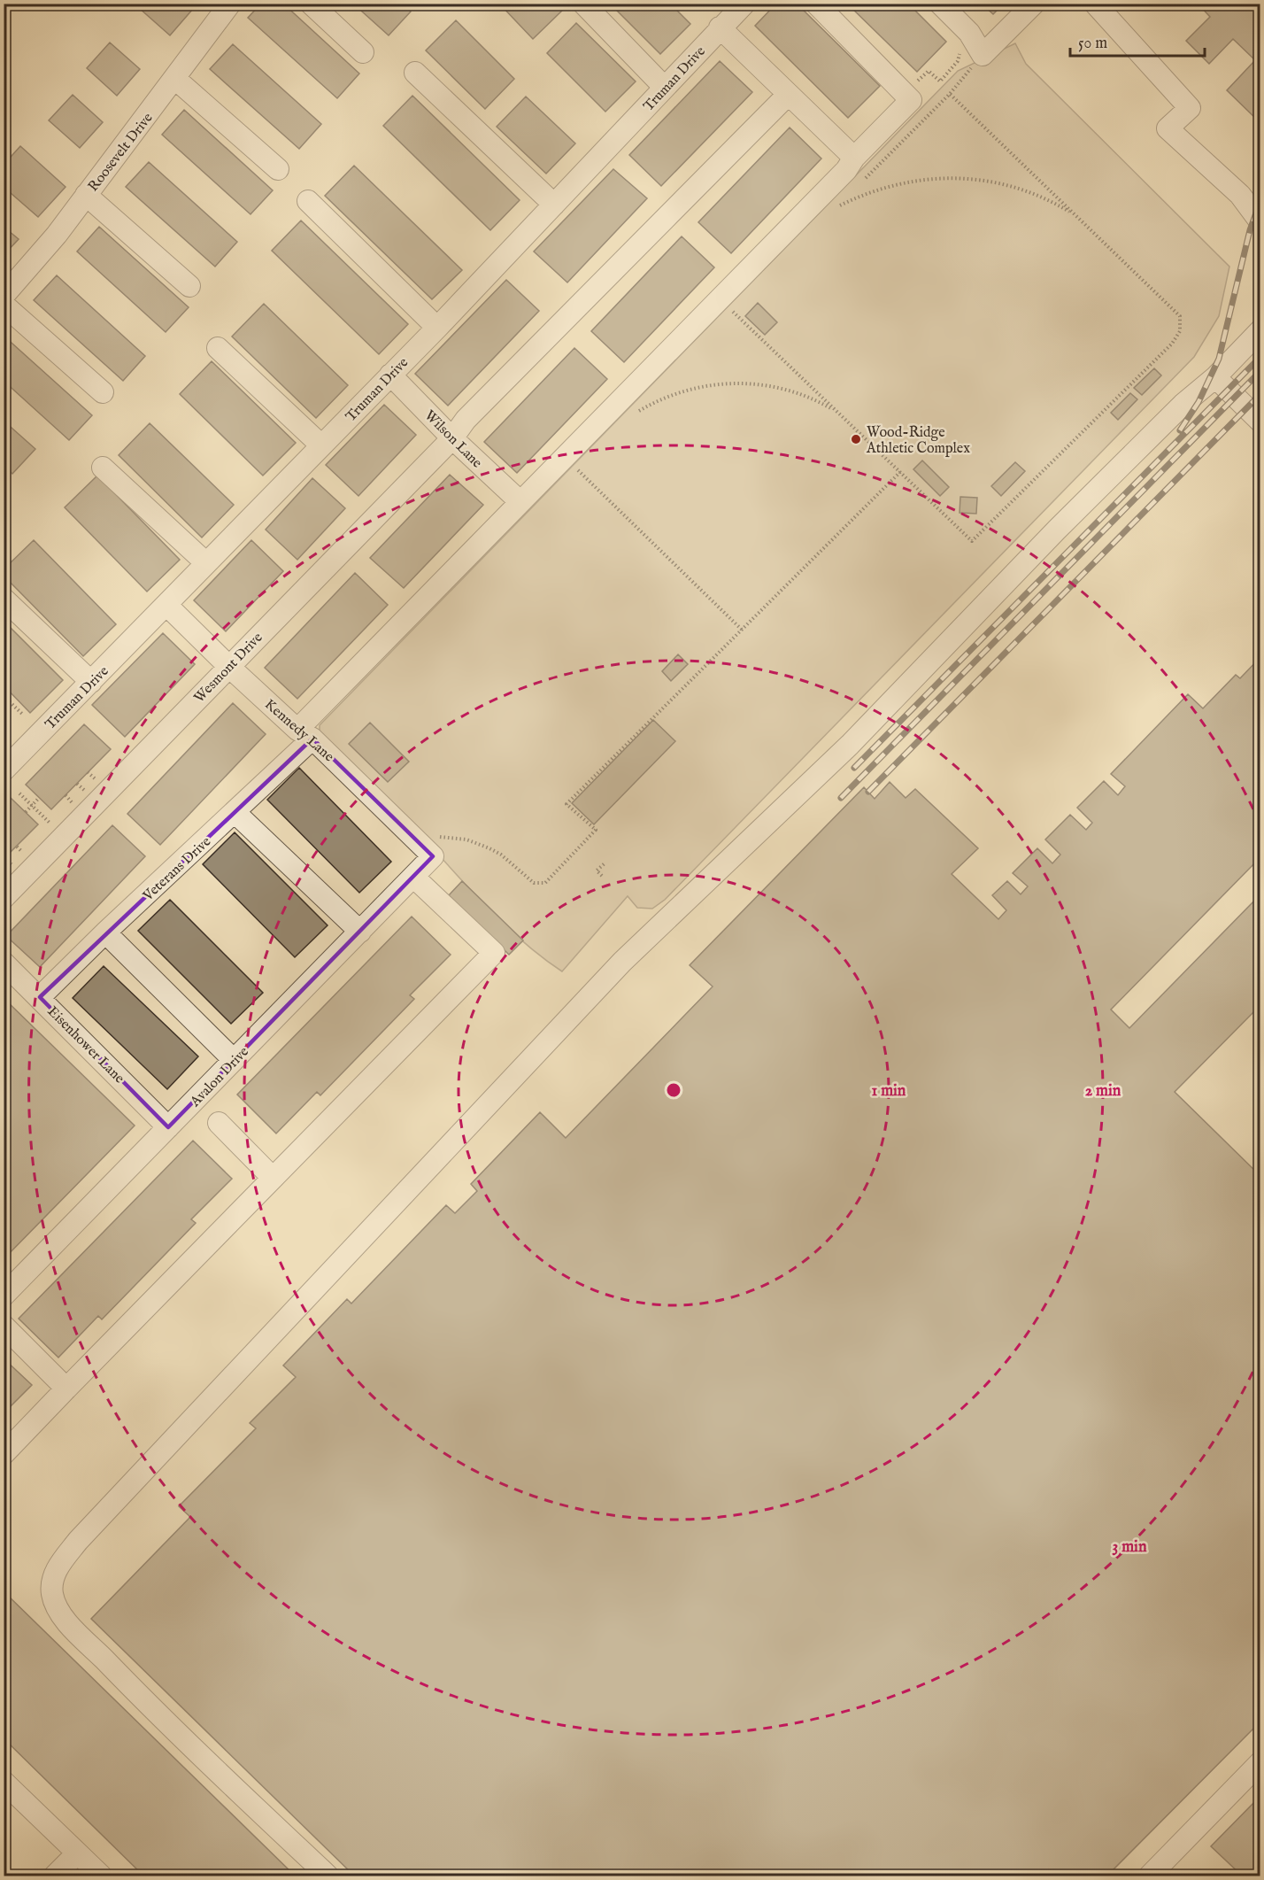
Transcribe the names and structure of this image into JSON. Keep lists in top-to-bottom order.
{
  "streets": {
    "street": [
      "Truman Drive",
      "Roosevelt Drive",
      "Wilson Lane",
      "Wesmont Drive",
      "Kennedy Lane",
      "Veterans Drive",
      "Eisenhower Lane",
      "Avalon Drive"
    ]
  },
  "crossings": [
    ["Truman Drive", "Wilson Lane"],
    ["Truman Drive", "Kennedy Lane"],
    ["Wilson Lane", "Wesmont Drive"],
    ["Wilson Lane", "Veterans Drive"],
    ["Wesmont Drive", "Kennedy Lane"],
    ["Kennedy Lane", "Veterans Drive"],
    ["Kennedy Lane", "Avalon Drive"],
    ["Veterans Drive", "Eisenhower Lane"],
    ["Eisenhower Lane", "Avalon Drive"]
  ],
  "places": ["Wood-Ridge Athletic Complex"],
  "scale_bar": "50 m",
  "rings": ["1 min", "2 min", "3 min"]
}
